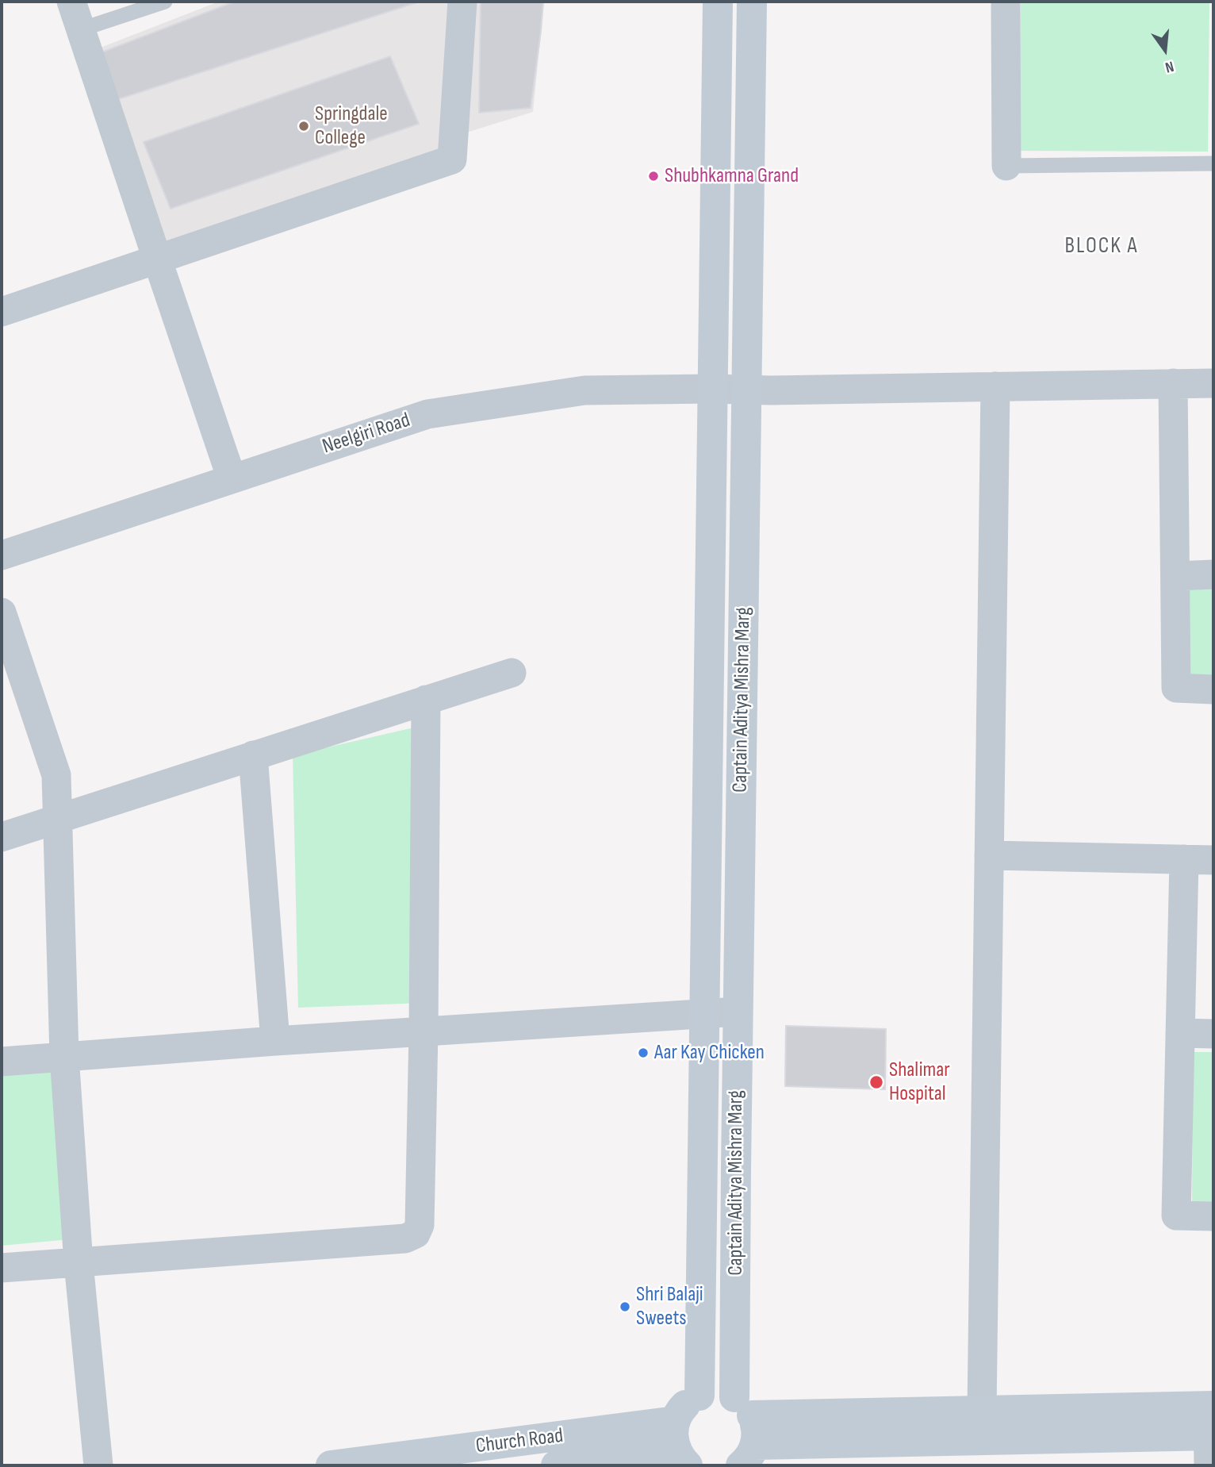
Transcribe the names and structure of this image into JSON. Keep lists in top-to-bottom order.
{
  "streets": {
    "street": ["Neelgiri Road", "Captain Aditya Mishra Marg", "Church Road"]
  },
  "crossings": [
    ["Neelgiri Road", "Captain Aditya Mishra Marg"]
  ],
  "districts": ["BLOCK A"],
  "places": [
    "Springdale College",
    "Shubhkamna Grand",
    "Aar Kay Chicken",
    "Shalimar Hospital",
    "Shri Balaji Sweets"
  ],
  "north": "bottom"
}
